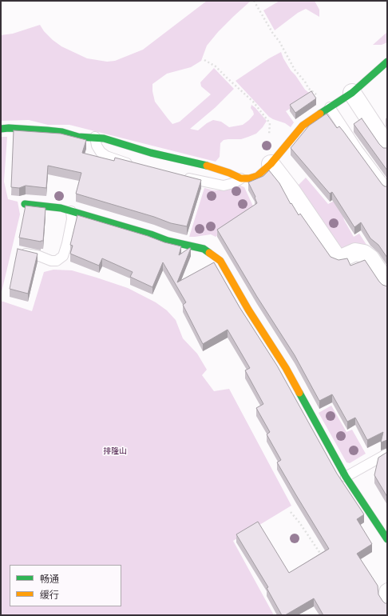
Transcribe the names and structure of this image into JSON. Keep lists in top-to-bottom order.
{
  "parks": ["排隆山"],
  "legend": ["畅通", "缓行"]
}
